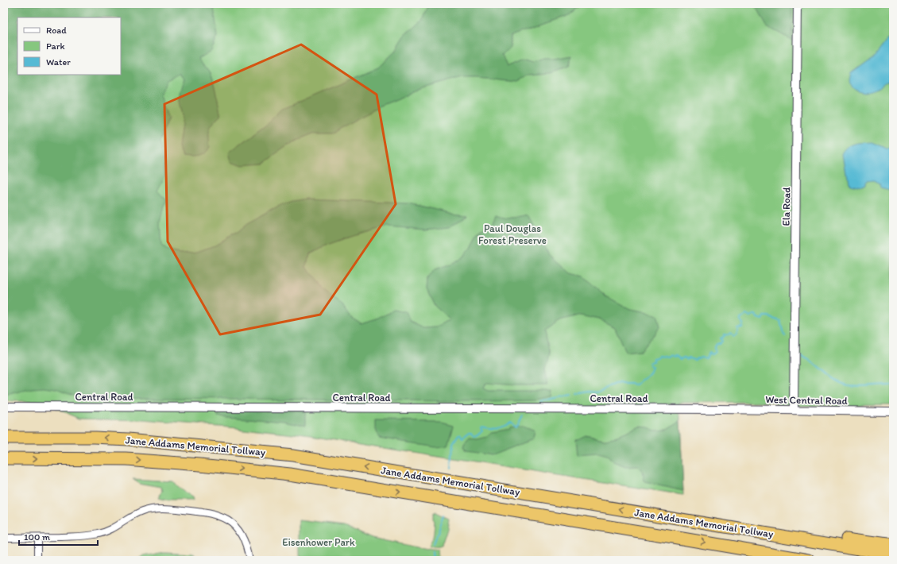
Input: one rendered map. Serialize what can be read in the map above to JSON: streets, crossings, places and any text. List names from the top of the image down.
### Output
{
  "streets": {
    "highway": ["Jane Addams Memorial Tollway"],
    "street": ["Ela Road", "Central Road", "West Central Road"]
  },
  "crossings": [
    ["Ela Road", "West Central Road"],
    ["Central Road", "West Central Road"]
  ],
  "parks": ["Paul Douglas Forest Preserve", "Eisenhower Park"],
  "legend": ["Road", "Park", "Water"],
  "scale_bar": "100 m"
}
